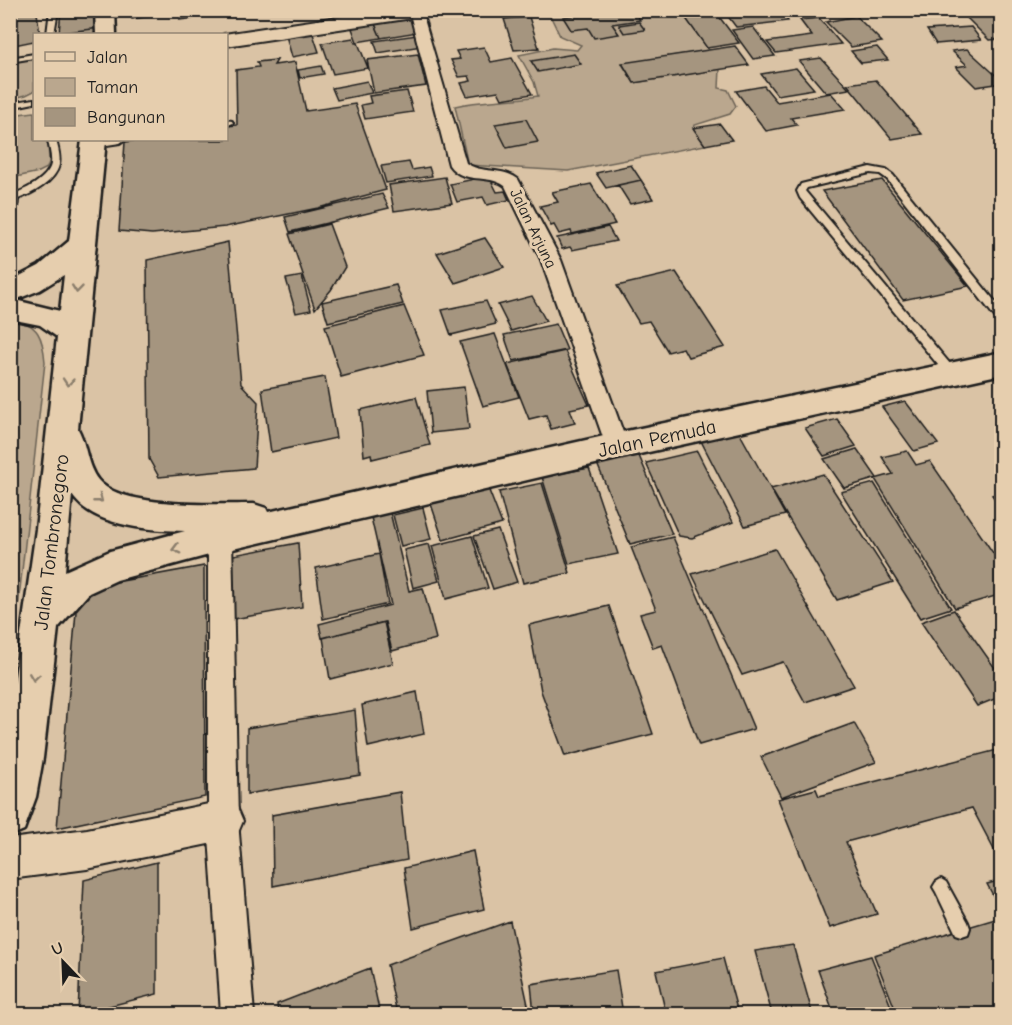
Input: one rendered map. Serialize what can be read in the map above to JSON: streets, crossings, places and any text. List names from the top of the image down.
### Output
{
  "streets": {
    "main road": ["Jalan Pemuda", "Jalan Tombronegoro"],
    "street": ["Jalan Arjuna"]
  },
  "crossings": [
    ["Jalan Arjuna", "Jalan Pemuda"]
  ],
  "one_way": ["Jalan Tombronegoro"],
  "legend": ["Jalan", "Taman", "Bangunan"],
  "north": "top left"
}
